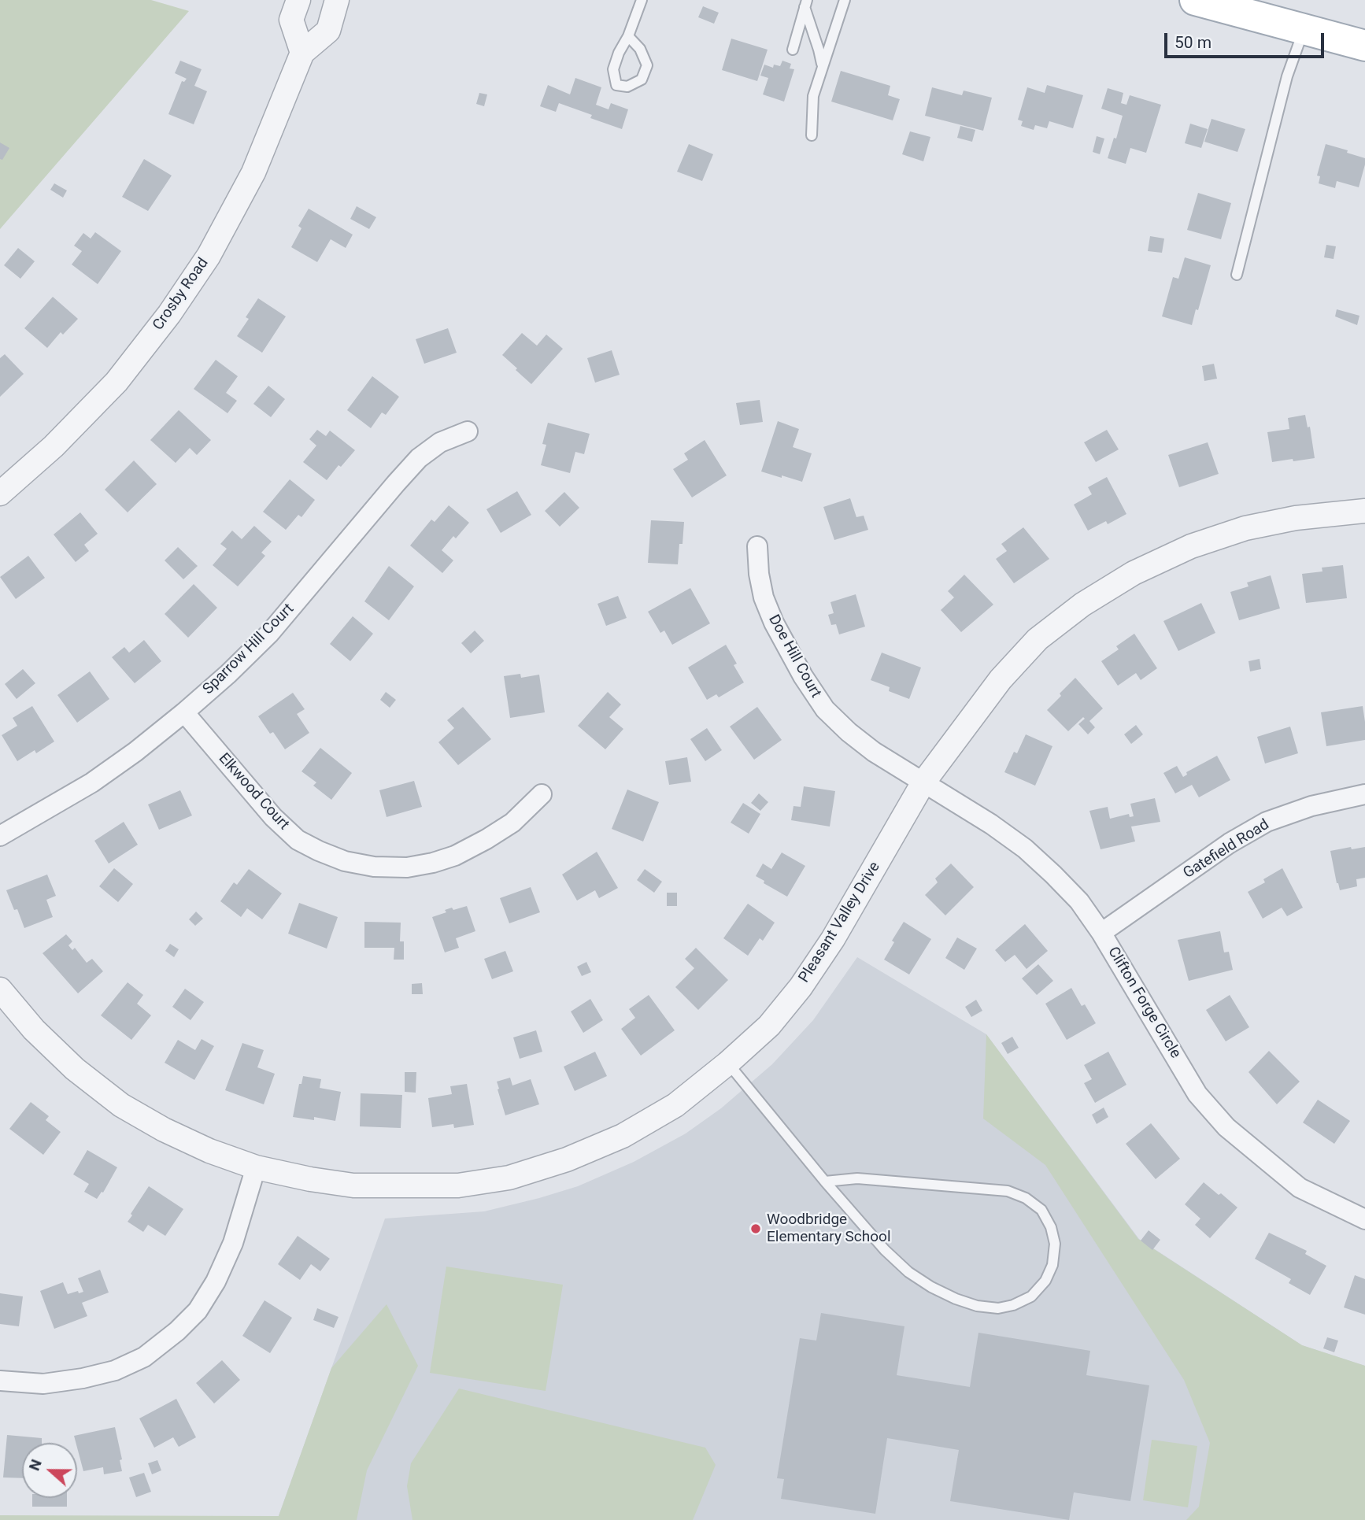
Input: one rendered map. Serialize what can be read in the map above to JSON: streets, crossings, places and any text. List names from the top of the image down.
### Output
{
  "streets": {
    "street": [
      "Crosby Road",
      "Sparrow Hill Court",
      "Doe Hill Court",
      "Elkwood Court",
      "Gatefield Road",
      "Pleasant Valley Drive",
      "Clifton Forge Circle"
    ]
  },
  "crossings": [
    ["Sparrow Hill Court", "Elkwood Court"],
    ["Doe Hill Court", "Pleasant Valley Drive"],
    ["Doe Hill Court", "Clifton Forge Circle"],
    ["Gatefield Road", "Clifton Forge Circle"],
    ["Pleasant Valley Drive", "Clifton Forge Circle"]
  ],
  "places": ["Woodbridge Elementary School"],
  "scale_bar": "50 m",
  "north": "left"
}
